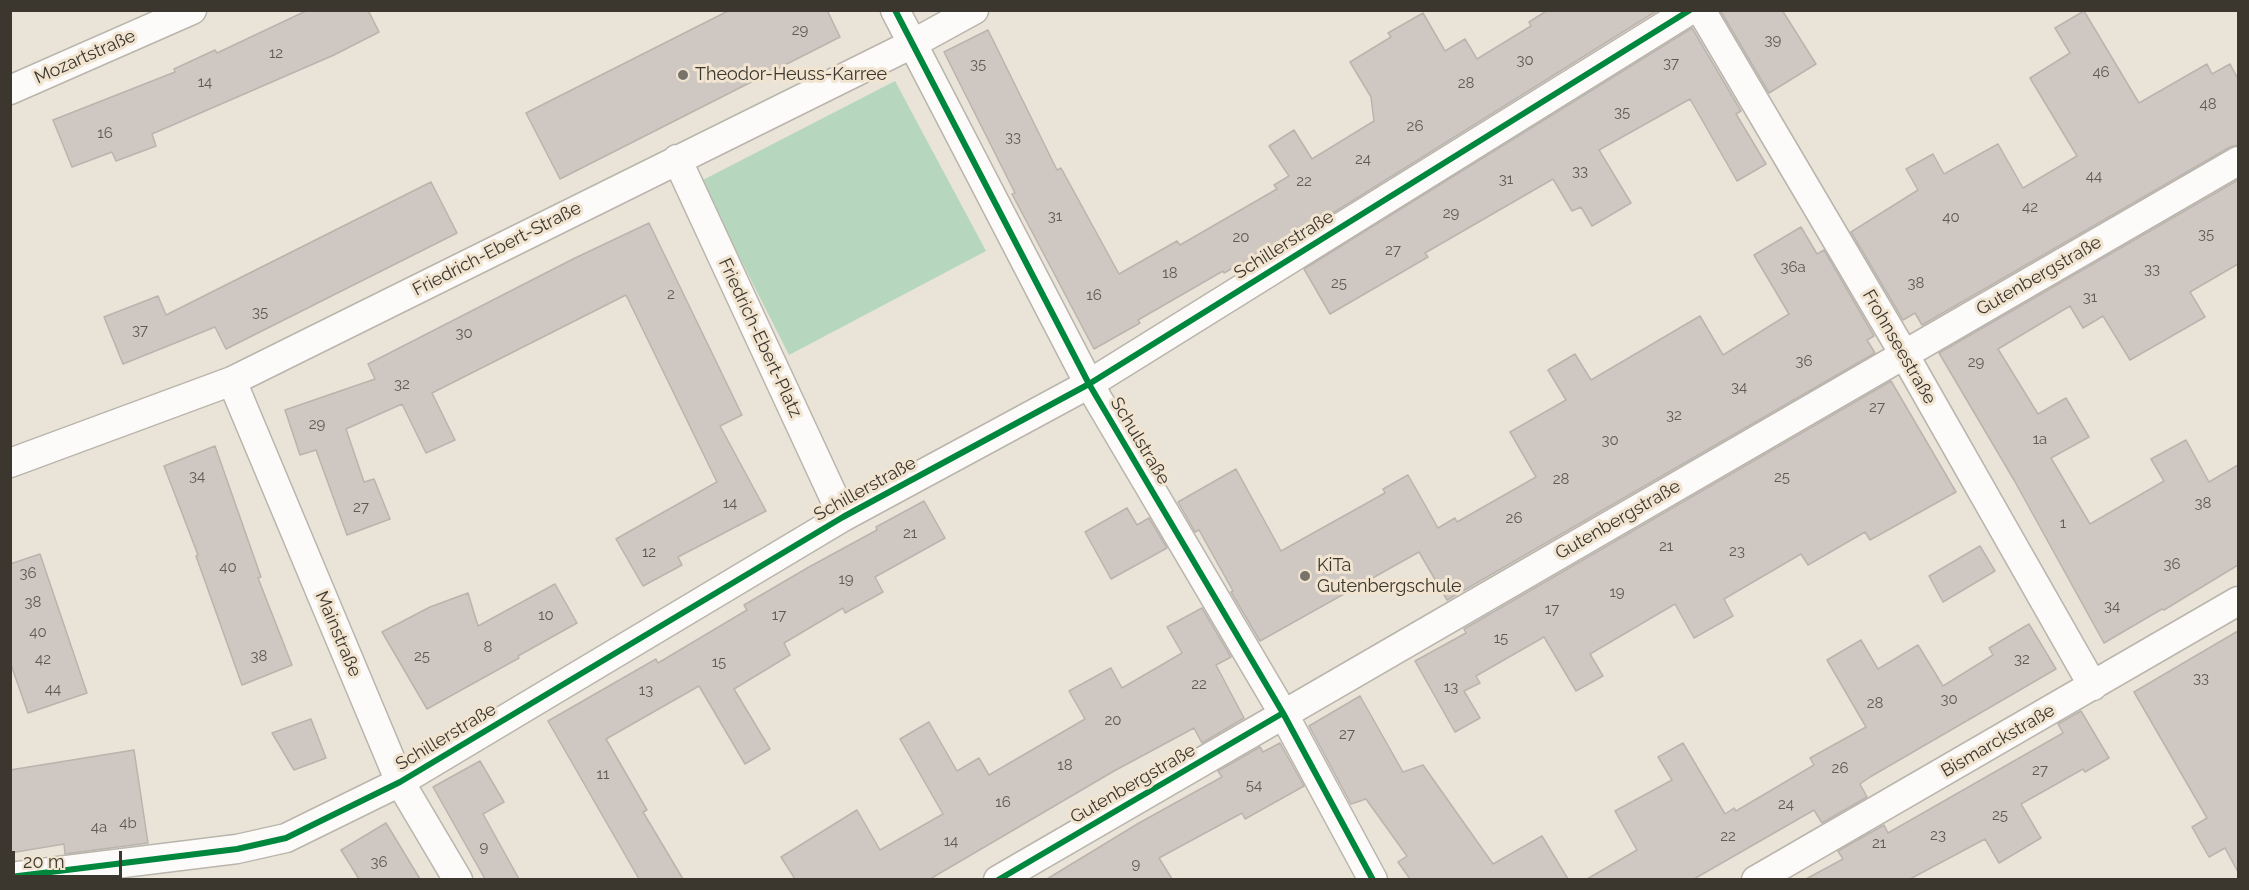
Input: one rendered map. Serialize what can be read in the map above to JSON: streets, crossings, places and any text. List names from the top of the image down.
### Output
{
  "streets": {
    "street": [
      "Mozartstraße",
      "Schillerstraße",
      "Friedrich-Ebert-Straße",
      "Gutenbergstraße",
      "Friedrich-Ebert-Platz",
      "Frohnseestraße",
      "Schulstraße",
      "Mainstraße",
      "Bismarckstraße"
    ]
  },
  "crossings": [
    ["Schillerstraße", "Friedrich-Ebert-Platz"],
    ["Schillerstraße", "Schulstraße"],
    ["Schillerstraße", "Mainstraße"],
    ["Friedrich-Ebert-Straße", "Friedrich-Ebert-Platz"],
    ["Friedrich-Ebert-Straße", "Schulstraße"],
    ["Friedrich-Ebert-Straße", "Mainstraße"],
    ["Gutenbergstraße", "Frohnseestraße"],
    ["Gutenbergstraße", "Schulstraße"],
    ["Frohnseestraße", "Bismarckstraße"]
  ],
  "places": ["Theodor-Heuss-Karree", "KiTa Gutenbergschule"],
  "house_numbers": [
    "29",
    "39",
    "12",
    "30",
    "37",
    "35",
    "46",
    "14",
    "28",
    "48",
    "35",
    "26",
    "16",
    "33",
    "24",
    "33",
    "44",
    "31",
    "22",
    "42",
    "29",
    "31",
    "40",
    "35",
    "20",
    "27",
    "36a",
    "33",
    "18",
    "25",
    "38",
    "2",
    "16",
    "31",
    "35",
    "37",
    "30",
    "36",
    "29",
    "32",
    "34",
    "27",
    "32",
    "29",
    "1a",
    "30",
    "34",
    "25",
    "28",
    "14",
    "38",
    "27",
    "26",
    "1",
    "21",
    "21",
    "23",
    "12",
    "36",
    "40",
    "36",
    "19",
    "19",
    "38",
    "34",
    "17",
    "10",
    "17",
    "40",
    "15",
    "8",
    "38",
    "25",
    "42",
    "32",
    "15",
    "33",
    "22",
    "13",
    "44",
    "13",
    "30",
    "28",
    "20",
    "27",
    "18",
    "26",
    "27",
    "11",
    "54",
    "16",
    "24",
    "25",
    "4b",
    "4a",
    "23",
    "22",
    "14",
    "21",
    "9",
    "36",
    "9"
  ],
  "scale_bar": "20 m"
}
